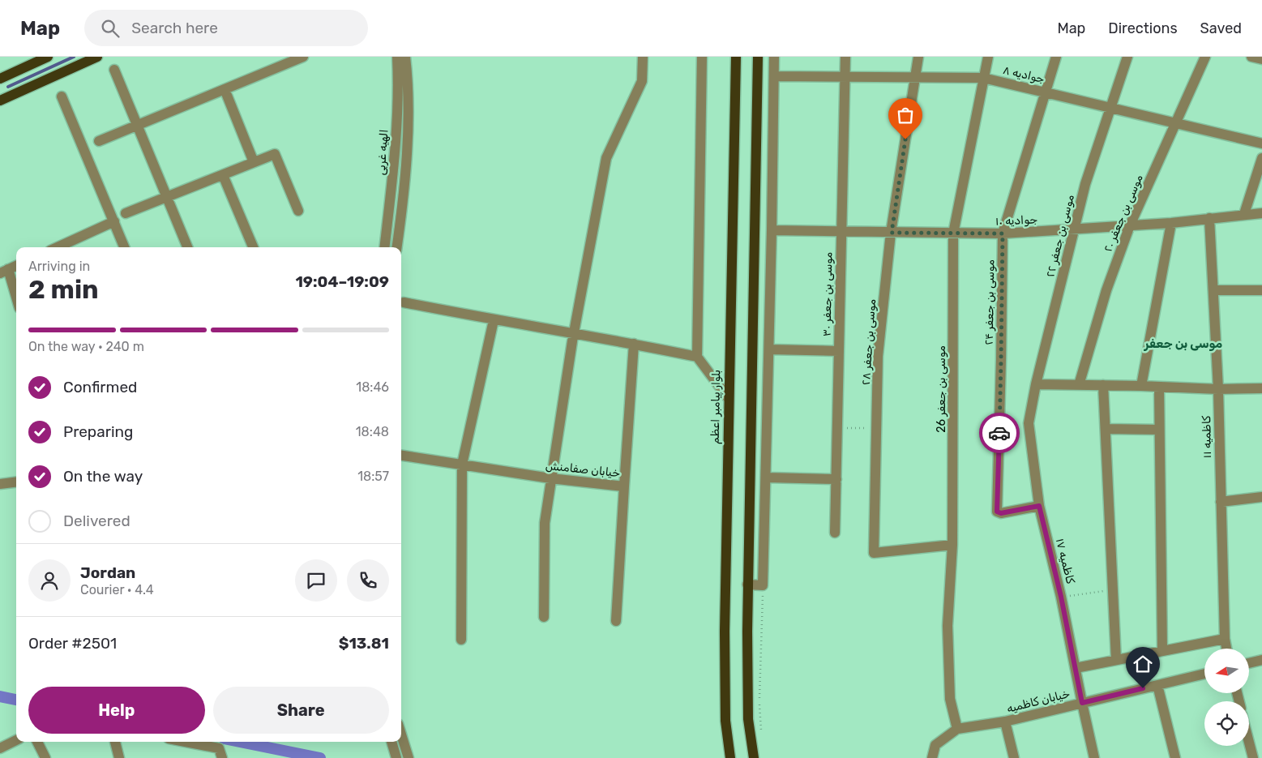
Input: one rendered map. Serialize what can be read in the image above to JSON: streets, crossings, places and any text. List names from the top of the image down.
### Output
{
  "streets": {
    "main road": ["بلوار پیامبر اعظم"],
    "street": [
      "جوادیه ۸",
      "الهیه غربی",
      "موسی بن جعفر ۲۰",
      "جوادیه ۱۰",
      "موسی بن جعفر ۲۲",
      "موسی بن جعفر ۳۰",
      "موسی بن جعفر ۲۴",
      "موسی بن جعفر ۲۸",
      "موسی بن جعفر 26",
      "کاظمیه ۱۱",
      "خیابان صفامنش",
      "کاظمیه ۱۷",
      "خیابان کاظمیه"
    ]
  },
  "crossings": [
    ["جوادیه ۸", "موسی بن جعفر ۲۰"],
    ["جوادیه ۸", "موسی بن جعفر ۲۲"],
    ["جوادیه ۸", "موسی بن جعفر ۳۰"],
    ["جوادیه ۸", "موسی بن جعفر ۲۴"],
    ["جوادیه ۸", "موسی بن جعفر ۲۸"],
    ["جوادیه ۸", "موسی بن جعفر 26"],
    ["موسی بن جعفر ۲۰", "جوادیه ۱۰"],
    ["جوادیه ۱۰", "موسی بن جعفر ۲۲"],
    ["جوادیه ۱۰", "موسی بن جعفر ۳۰"],
    ["جوادیه ۱۰", "موسی بن جعفر ۲۴"],
    ["جوادیه ۱۰", "موسی بن جعفر ۲۸"],
    ["جوادیه ۱۰", "موسی بن جعفر 26"],
    ["جوادیه ۱۰", "کاظمیه ۱۱"],
    ["موسی بن جعفر ۲۲", "کاظمیه ۱۷"],
    ["موسی بن جعفر ۲۴", "کاظمیه ۱۷"],
    ["موسی بن جعفر ۲۸", "موسی بن جعفر 26"],
    ["موسی بن جعفر 26", "خیابان کاظمیه"],
    ["کاظمیه ۱۷", "خیابان کاظمیه"]
  ],
  "districts": ["موسی بن جعفر"],
  "north": "left",
  "page": {
    "header": "Map",
    "search": "Search here",
    "nav": ["Map", "Directions", "Saved"],
    "heading": ["2 min", "Arriving in", "19:04–19:09"],
    "panel": [
      "Jordan",
      "Courier · 4.4",
      "Order #2501",
      "$13.81"
    ],
    "bar": "On the way · 240 m",
    "list": [
      ["Confirmed", "18:46"],
      ["Preparing", "18:48"],
      ["On the way", "18:57"],
      "Delivered"
    ],
    "buttons": ["Help", "Share"]
  }
}
